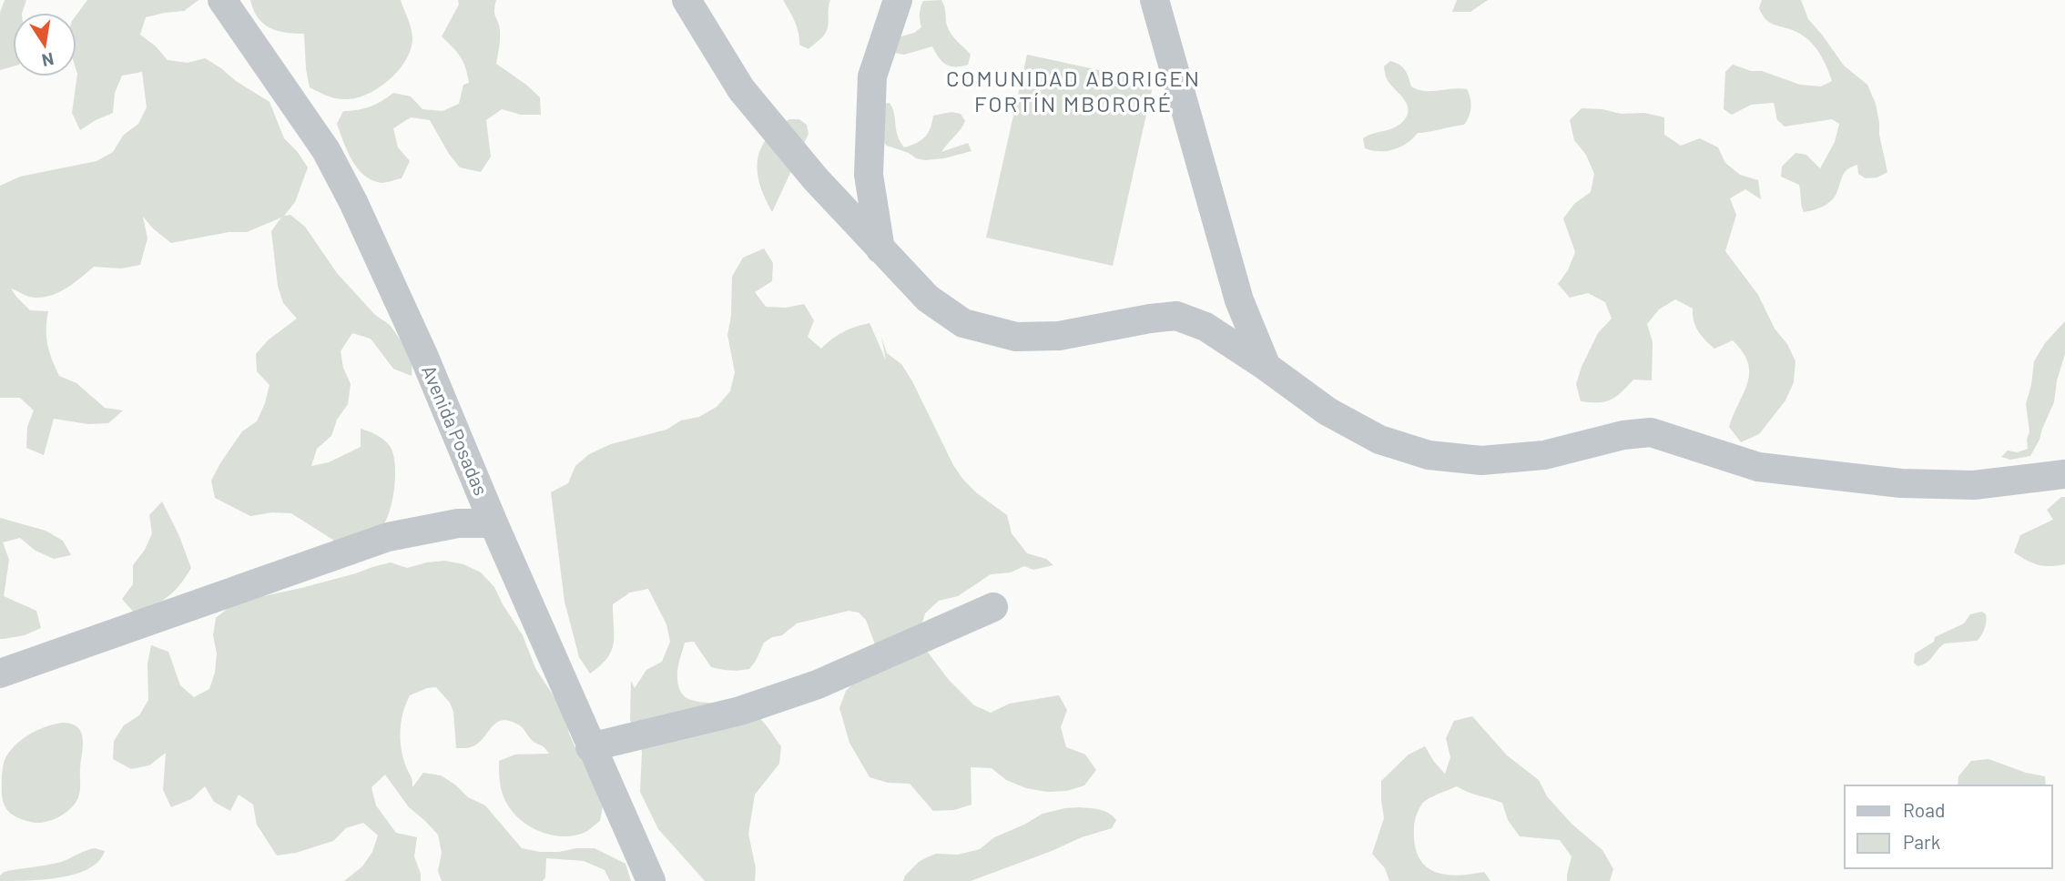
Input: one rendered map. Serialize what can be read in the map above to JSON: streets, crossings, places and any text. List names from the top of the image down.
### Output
{
  "streets": {
    "street": ["Avenida Posadas"]
  },
  "districts": ["COMUNIDAD ABORIGEN FORTÍN MBORORÉ"],
  "legend": ["Road", "Park"],
  "north": "bottom"
}
